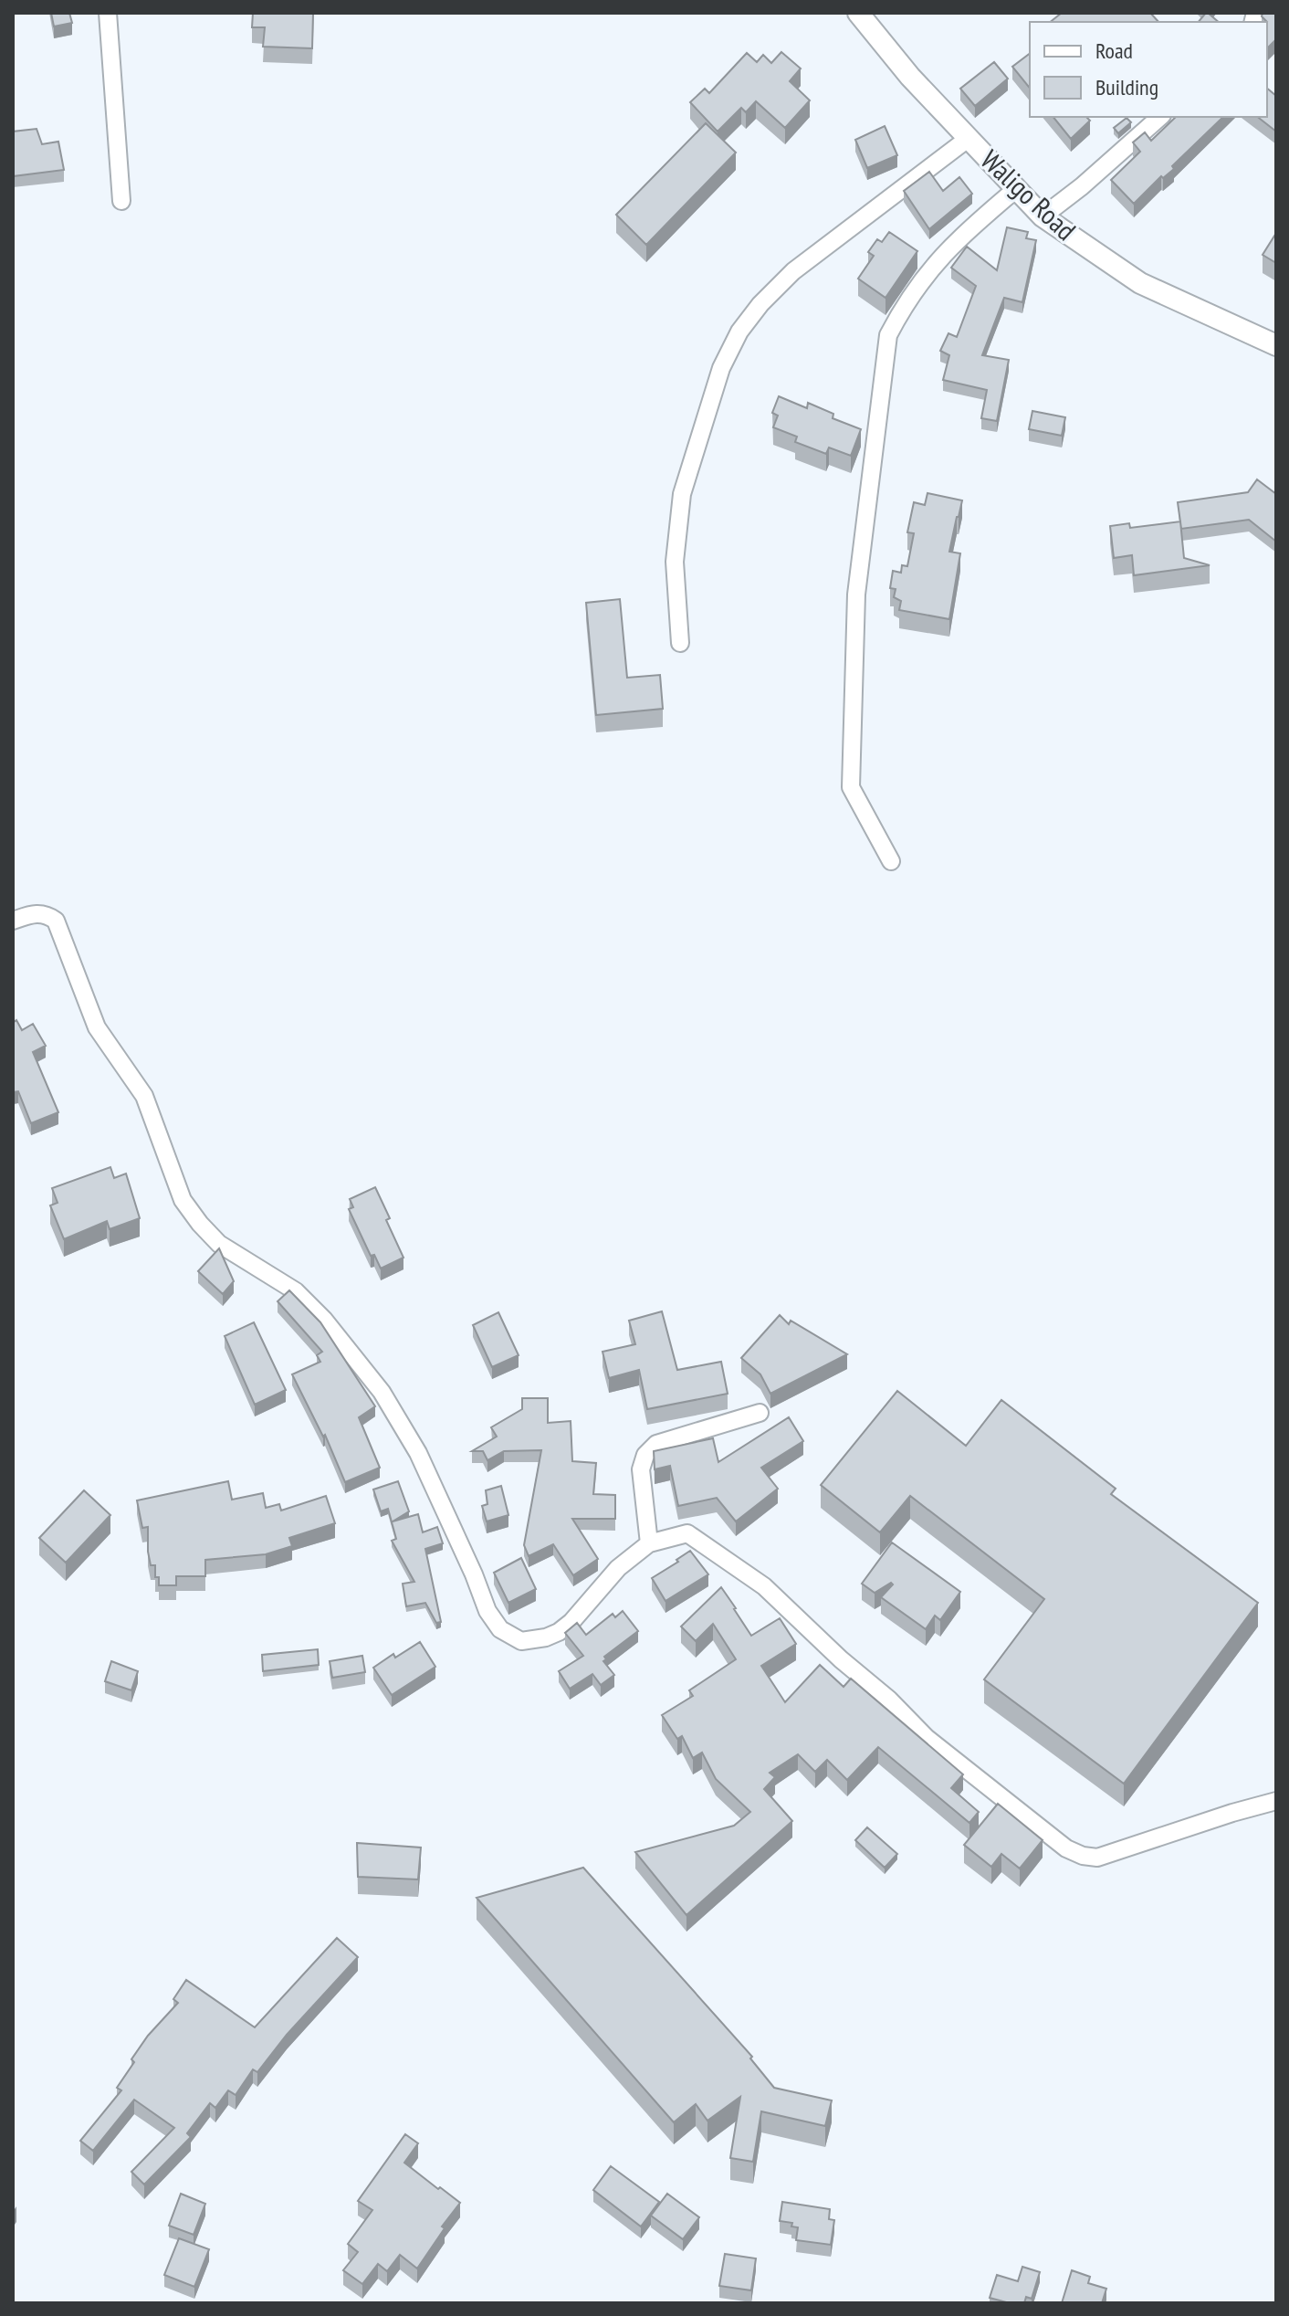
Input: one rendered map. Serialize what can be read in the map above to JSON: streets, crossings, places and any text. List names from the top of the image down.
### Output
{
  "streets": {
    "street": ["Waligo Road"]
  },
  "legend": ["Road", "Building"]
}
